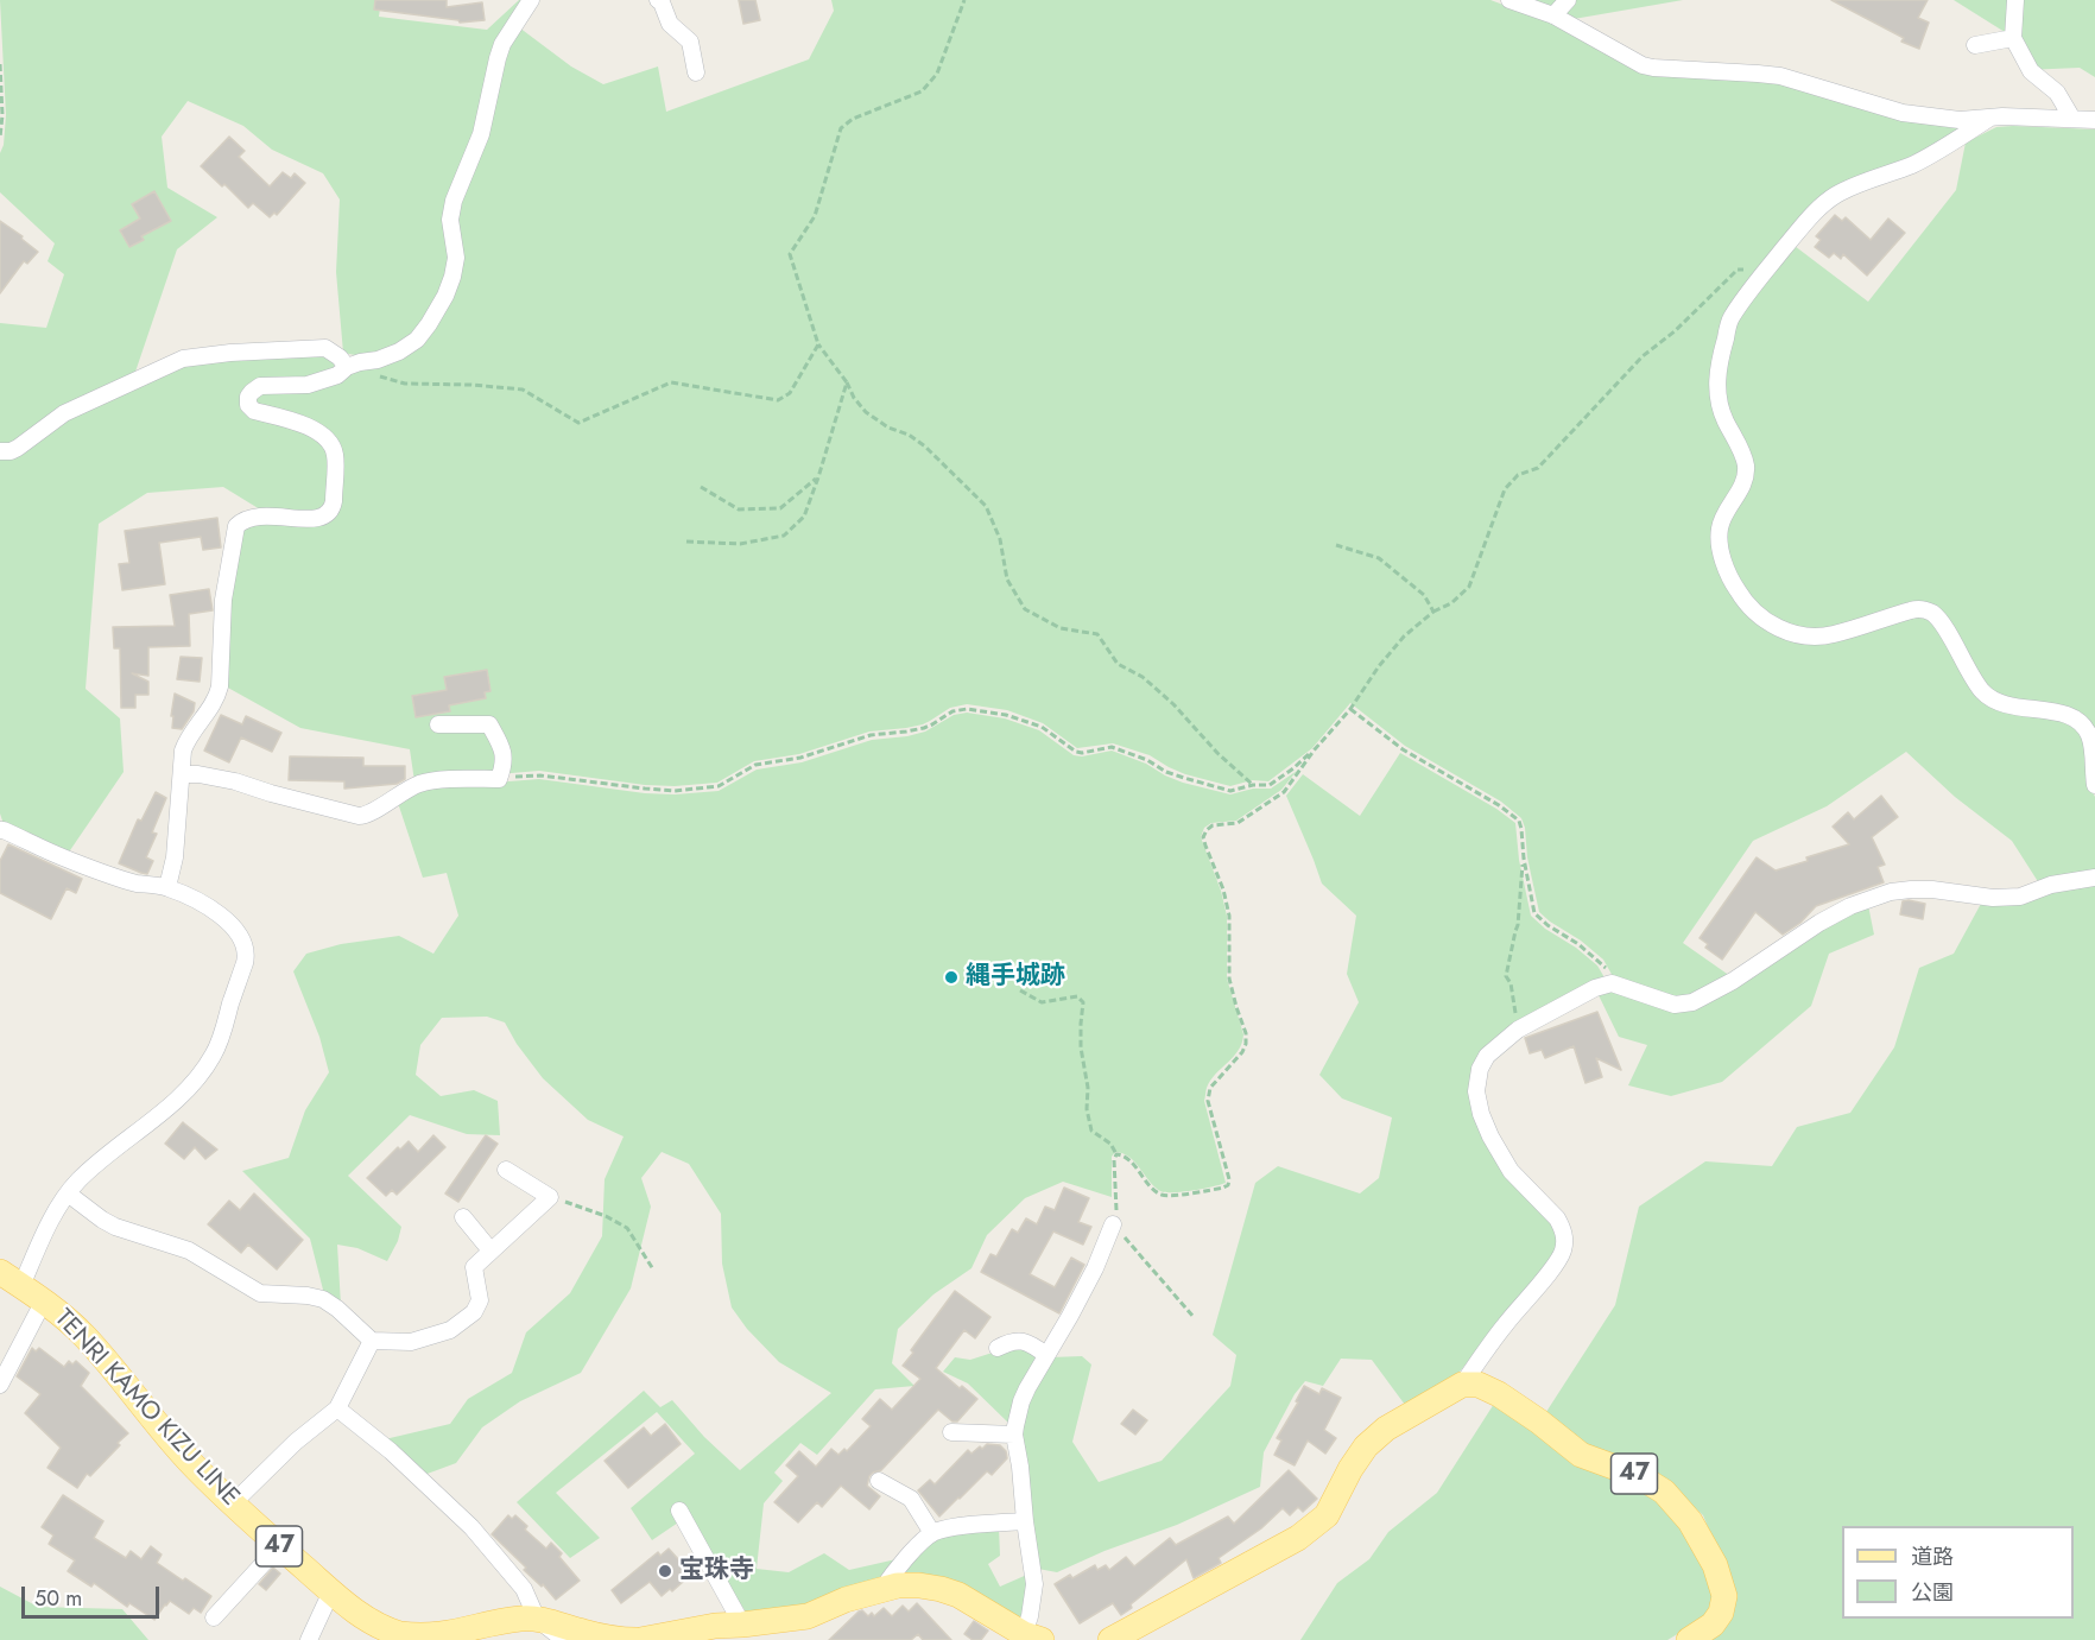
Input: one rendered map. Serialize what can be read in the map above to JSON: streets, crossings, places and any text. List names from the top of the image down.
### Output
{
  "streets": {
    "main road": ["TENRI KAMO KIZU LINE", "47"]
  },
  "places": ["縄手城跡", "宝珠寺"],
  "legend": ["道路", "公園"],
  "scale_bar": "50 m"
}
